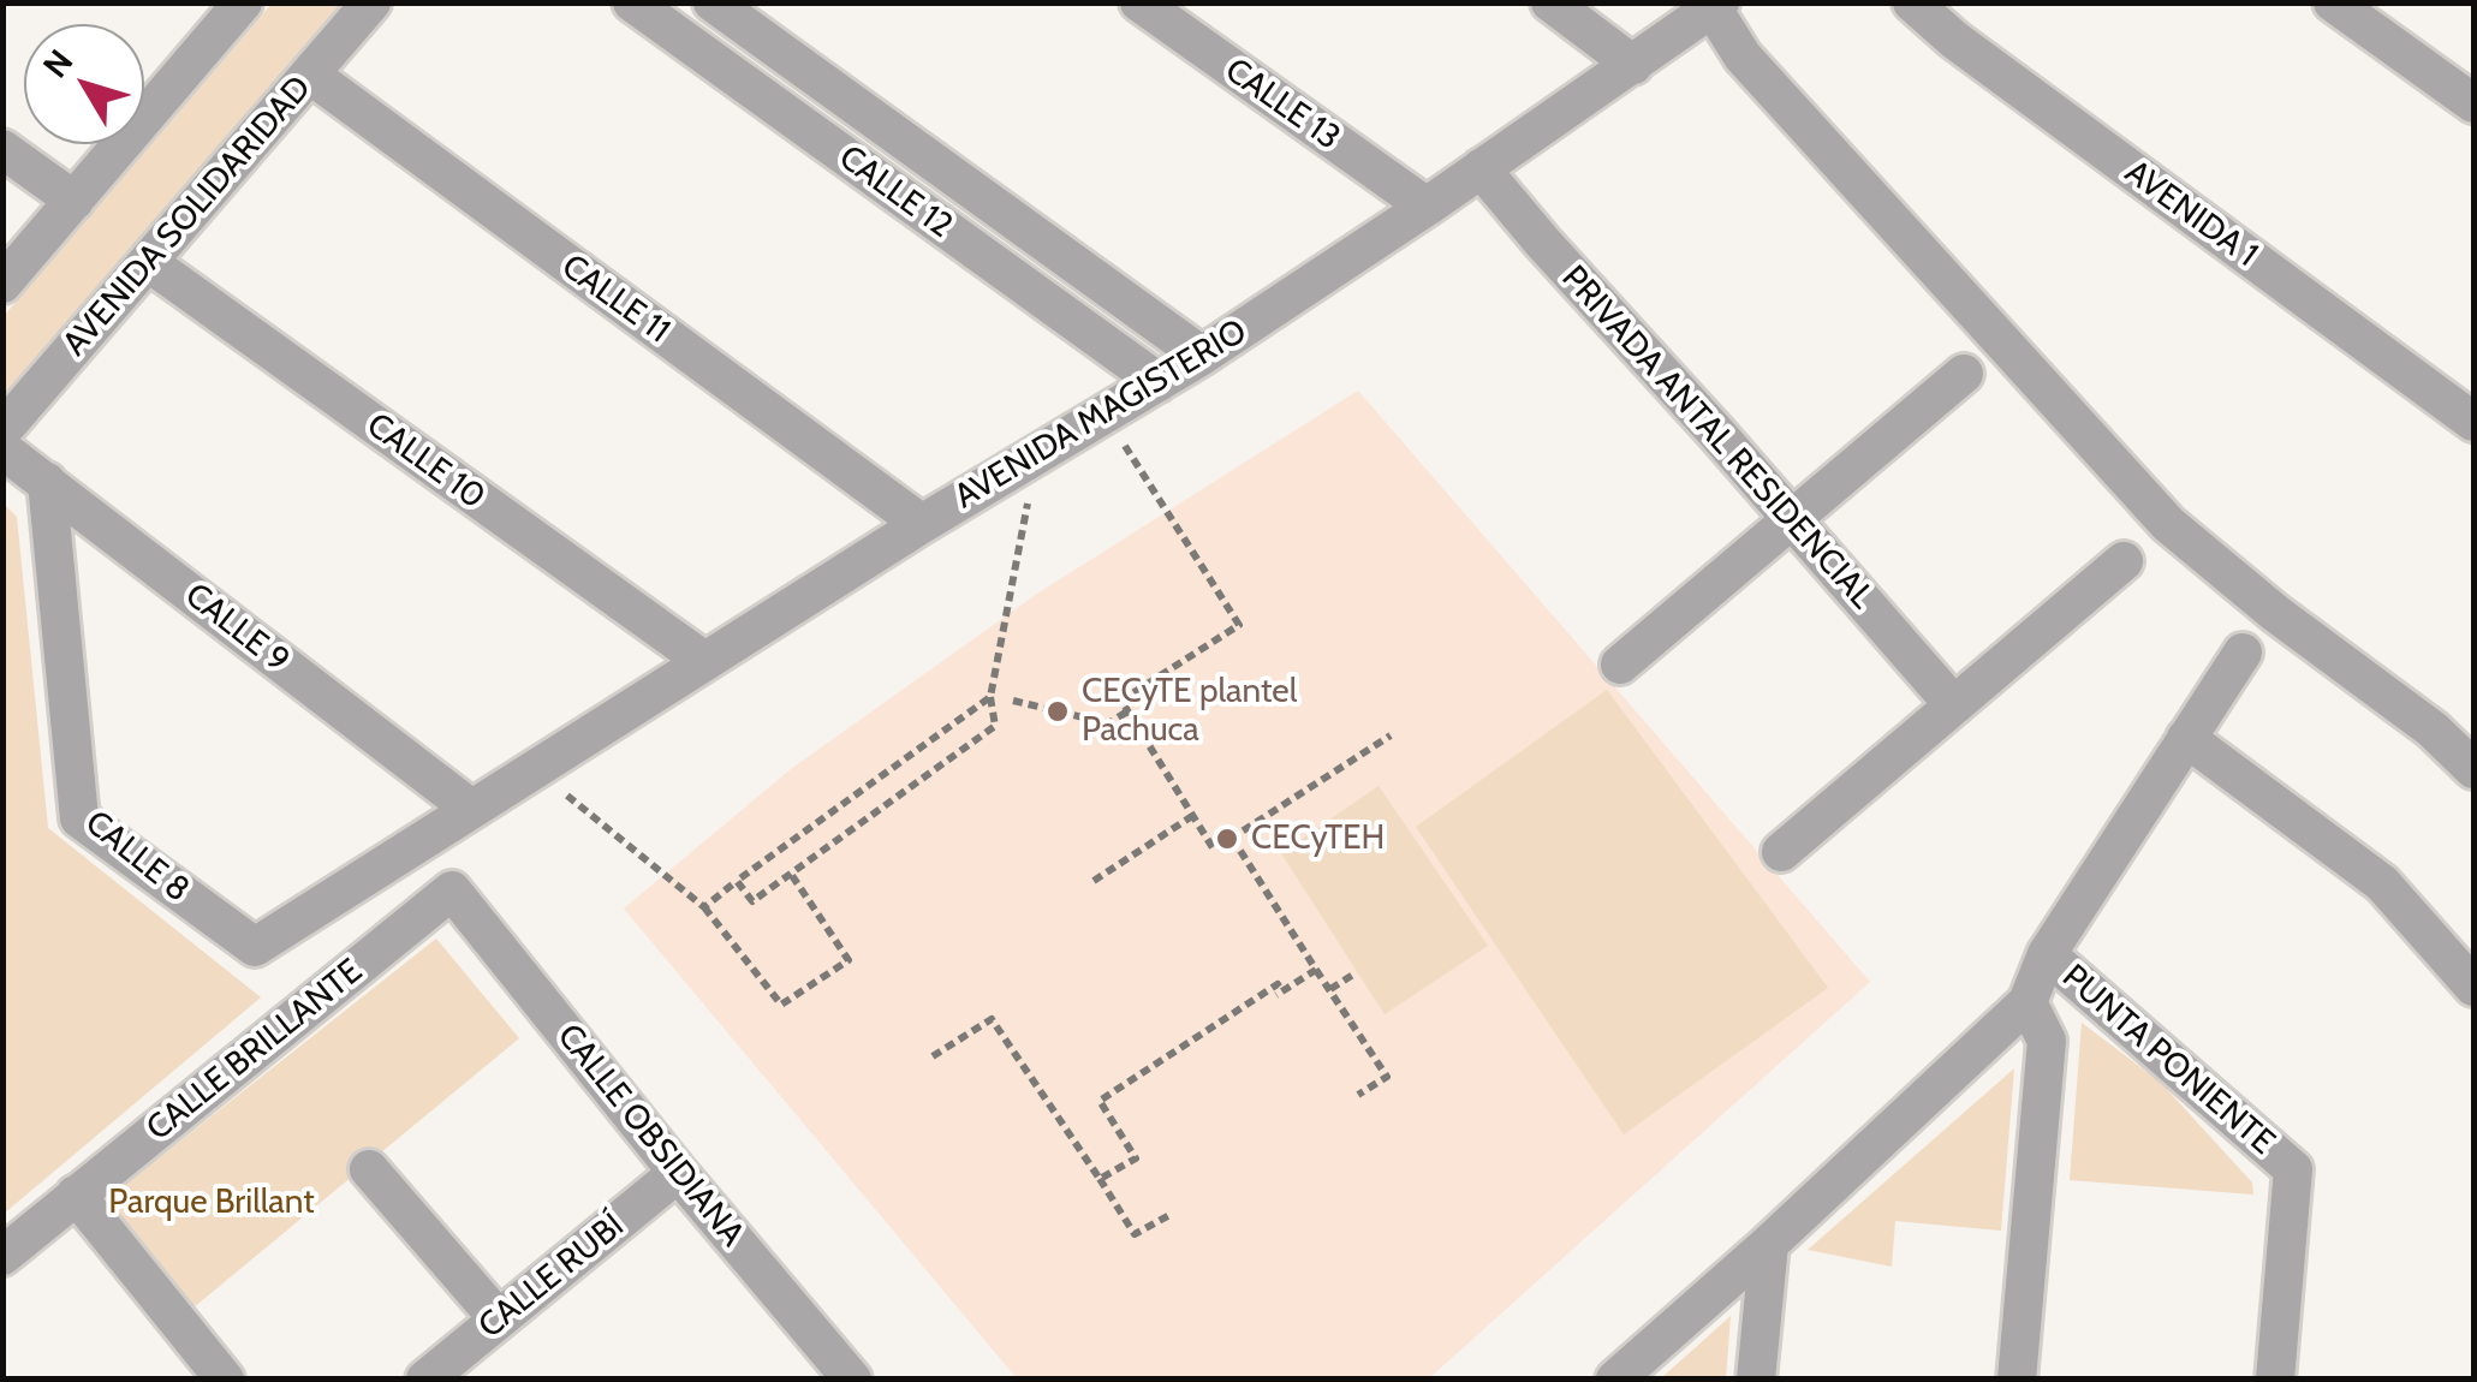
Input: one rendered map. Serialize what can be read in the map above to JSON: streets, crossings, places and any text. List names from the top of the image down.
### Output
{
  "streets": {
    "street": [
      "CALLE 13",
      "CALLE 12",
      "AVENIDA 1",
      "AVENIDA SOLIDARIDAD",
      "CALLE 11",
      "AVENIDA MAGISTERIO",
      "PRIVADA ANTAL RESIDENCIAL",
      "CALLE 10",
      "CALLE 9",
      "CALLE 8",
      "CALLE BRILLANTE",
      "PUNTA PONIENTE",
      "CALLE OBSIDIANA",
      "CALLE RUBÍ"
    ]
  },
  "crossings": [
    ["CALLE 13", "AVENIDA MAGISTERIO"],
    ["CALLE 12", "AVENIDA MAGISTERIO"],
    ["AVENIDA SOLIDARIDAD", "CALLE 11"],
    ["AVENIDA SOLIDARIDAD", "CALLE 10"],
    ["CALLE 11", "AVENIDA MAGISTERIO"],
    ["AVENIDA MAGISTERIO", "PRIVADA ANTAL RESIDENCIAL"],
    ["AVENIDA MAGISTERIO", "CALLE 10"],
    ["AVENIDA MAGISTERIO", "CALLE 9"],
    ["AVENIDA MAGISTERIO", "CALLE 8"],
    ["CALLE 9", "CALLE 8"],
    ["CALLE BRILLANTE", "CALLE OBSIDIANA"],
    ["CALLE OBSIDIANA", "CALLE RUBÍ"]
  ],
  "parks": ["Parque Brillant"],
  "places": ["CECyTE plantel Pachuca", "CECyTEH"],
  "north": "top left"
}
